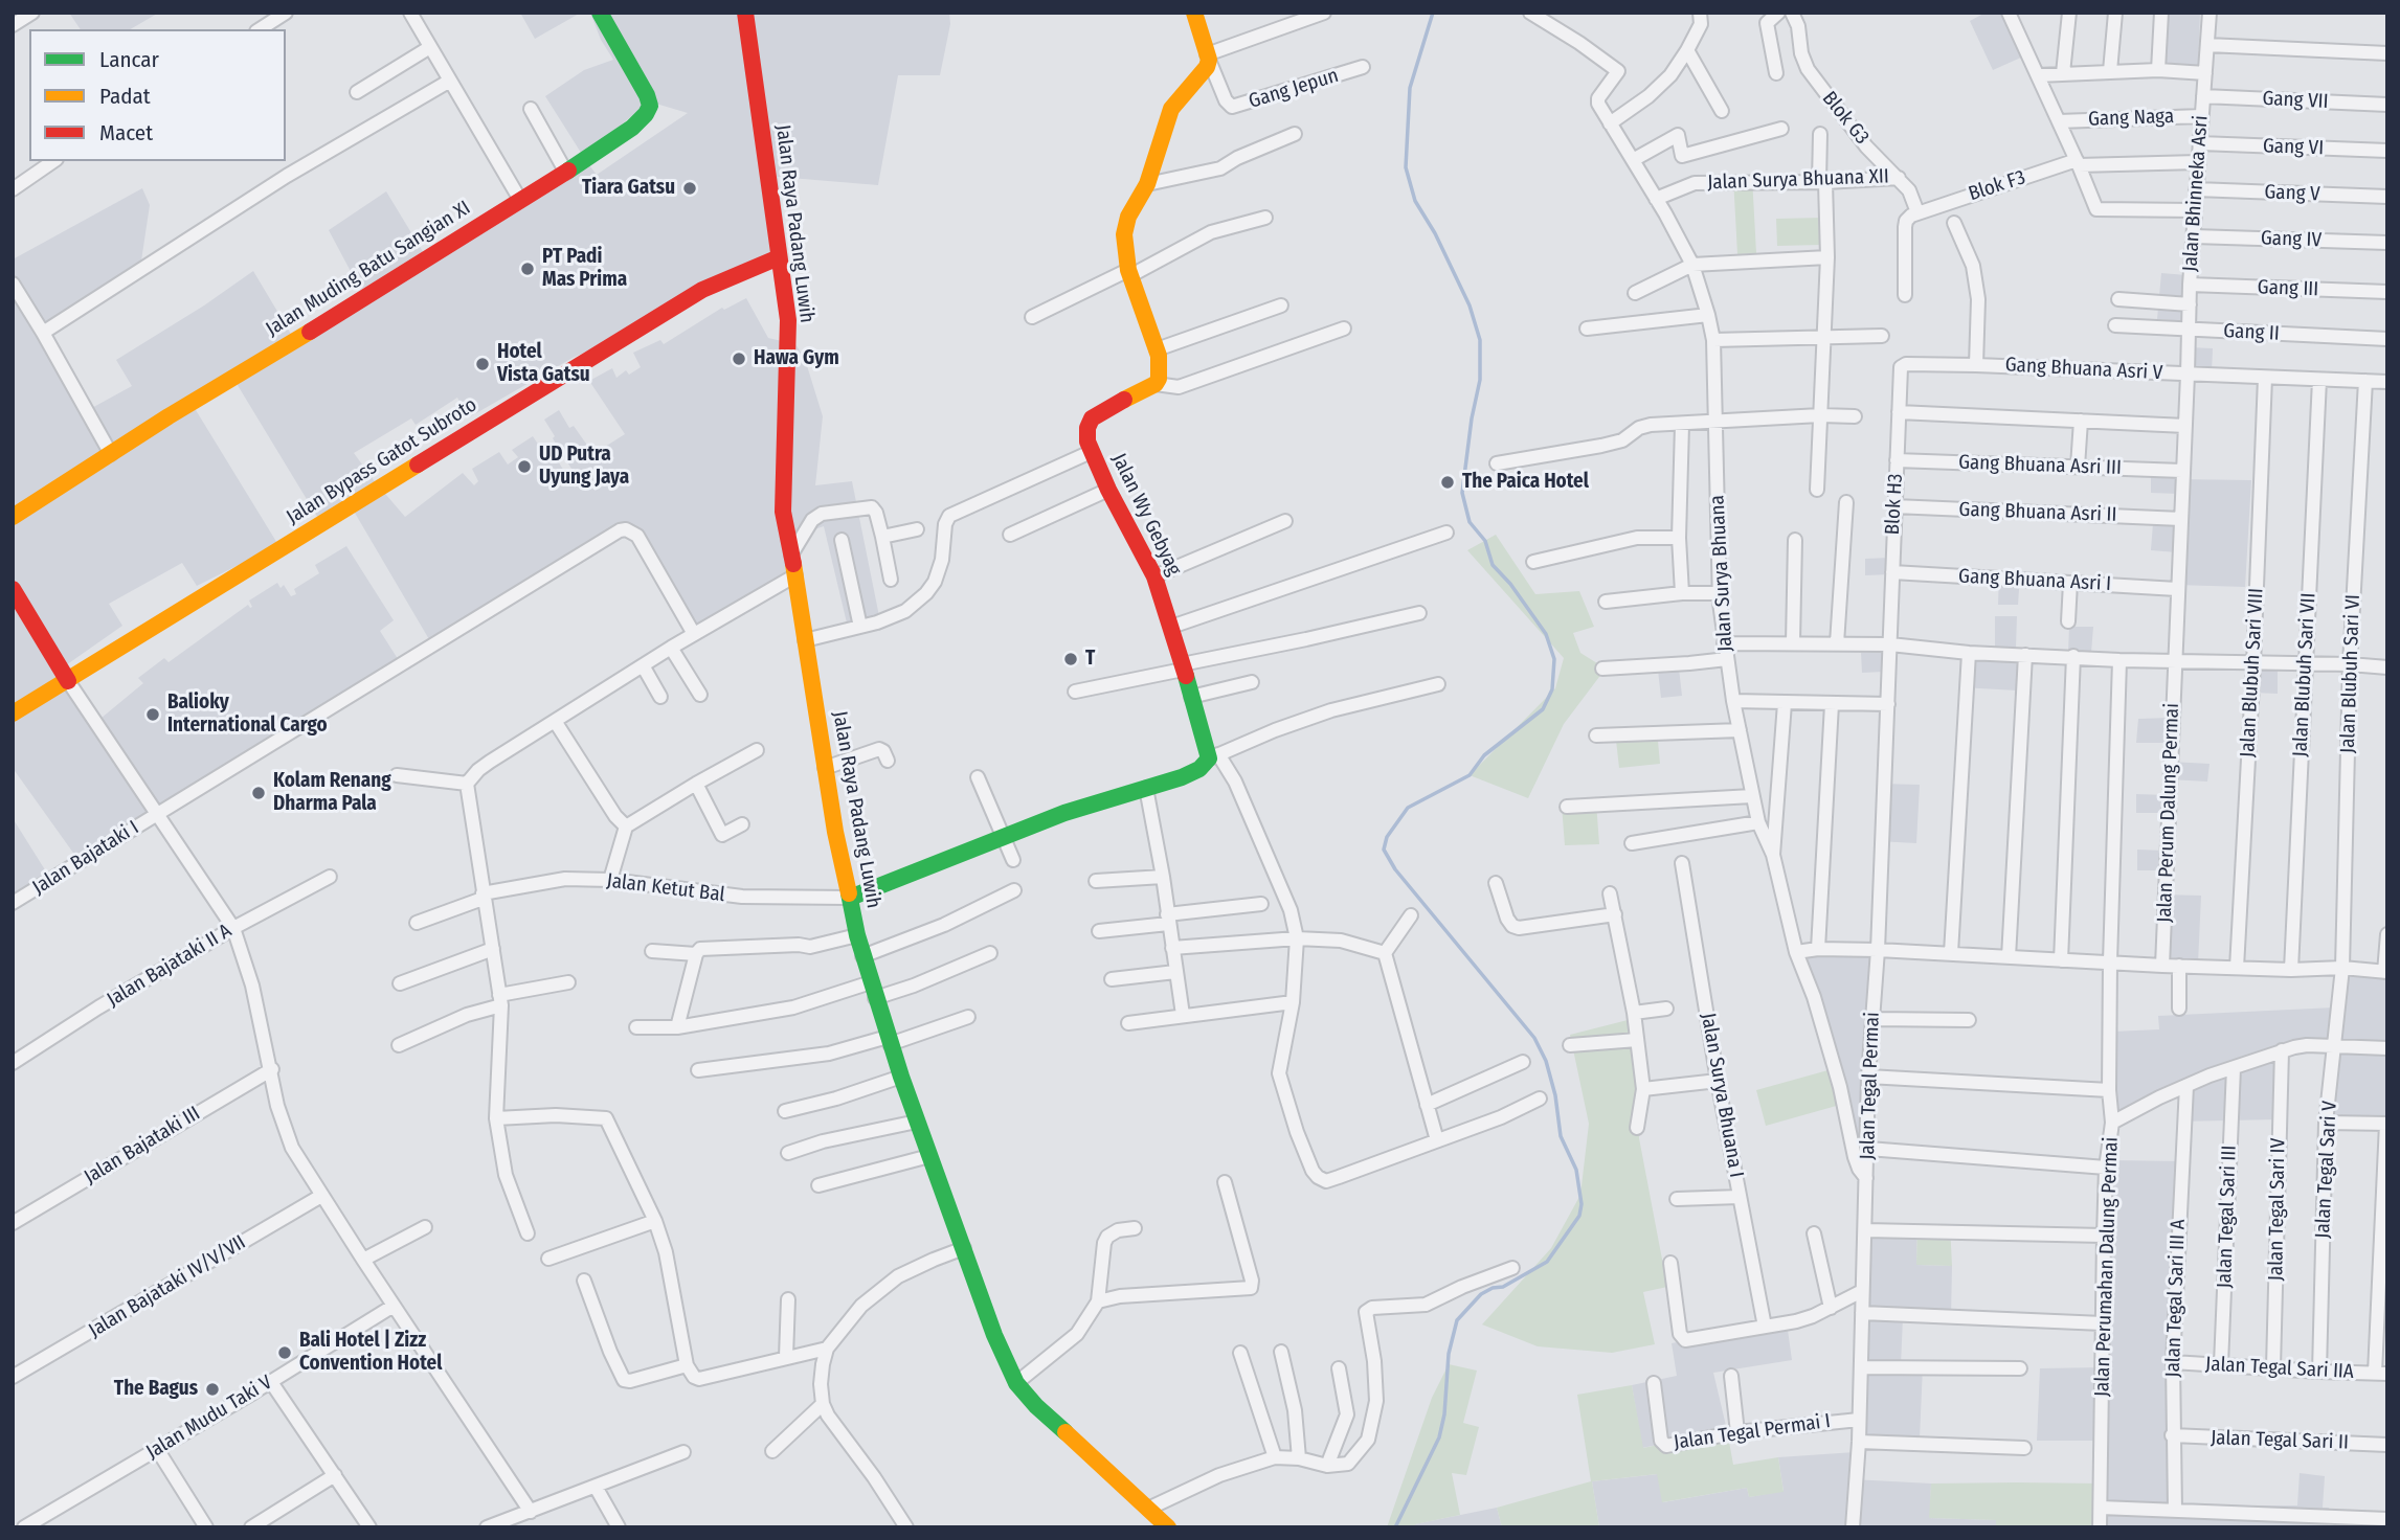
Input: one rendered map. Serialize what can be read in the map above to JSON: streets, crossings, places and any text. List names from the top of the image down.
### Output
{
  "streets": {
    "main road": [
      "Jalan Raya Padang Luwih",
      "Jalan Muding Batu Sangian XI",
      "Jalan Bypass Gatot Subroto",
      "Jalan Wy Gebyag"
    ],
    "street": [
      "Gang Jepun",
      "Gang VII",
      "Blok G3",
      "Gang Naga",
      "Gang VI",
      "Jalan Surya Bhuana XII",
      "Blok F3",
      "Jalan Bhinneka Asri",
      "Gang V",
      "Gang IV",
      "Gang III",
      "Gang II",
      "Gang Bhuana Asri V",
      "Gang Bhuana Asri III",
      "Blok H3",
      "Gang Bhuana Asri II",
      "Jalan Surya Bhuana",
      "Gang Bhuana Asri I",
      "Jalan Blubuh Sari VIII",
      "Jalan Blubuh Sari VI",
      "Jalan Blubuh Sari VII",
      "Jalan Perum Dalung Permai",
      "Jalan Bajataki I",
      "Jalan Ketut Bal",
      "Jalan Bajataki II A",
      "Jalan Tegal Permai",
      "Jalan Surya Bhuana I",
      "Jalan Bajataki III",
      "Jalan Tegal Sari V",
      "Jalan Tegal Sari IV",
      "Jalan Tegal Sari III",
      "Jalan Perumahan Dalung Permai",
      "Jalan Bajataki IV/V/VII",
      "Jalan Tegal Sari III A",
      "Jalan Tegal Sari IIA",
      "Jalan Mudu Taki V",
      "Jalan Tegal Permai I",
      "Jalan Tegal Sari II"
    ]
  },
  "crossings": [
    ["Gang VII", "Jalan Bhinneka Asri"],
    ["Blok G3", "Jalan Surya Bhuana XII"],
    ["Blok G3", "Blok F3"],
    ["Gang Naga", "Jalan Bhinneka Asri"],
    ["Gang VI", "Jalan Bhinneka Asri"],
    ["Jalan Surya Bhuana XII", "Jalan Surya Bhuana"],
    ["Blok F3", "Jalan Bhinneka Asri"],
    ["Jalan Bhinneka Asri", "Gang V"],
    ["Jalan Bhinneka Asri", "Gang IV"],
    ["Jalan Bhinneka Asri", "Gang III"],
    ["Jalan Bhinneka Asri", "Gang II"],
    ["Jalan Bhinneka Asri", "Gang Bhuana Asri V"],
    ["Jalan Bhinneka Asri", "Jalan Perum Dalung Permai"],
    ["Jalan Raya Padang Luwih", "Jalan Bypass Gatot Subroto"],
    ["Jalan Raya Padang Luwih", "Jalan Ketut Bal"],
    ["Gang Bhuana Asri V", "Blok H3"],
    ["Gang Bhuana Asri V", "Jalan Blubuh Sari VIII"],
    ["Gang Bhuana Asri V", "Jalan Blubuh Sari VI"],
    ["Gang Bhuana Asri V", "Jalan Blubuh Sari VII"],
    ["Gang Bhuana Asri V", "Jalan Perum Dalung Permai"],
    ["Gang Bhuana Asri III", "Blok H3"],
    ["Gang Bhuana Asri III", "Jalan Perum Dalung Permai"],
    ["Blok H3", "Gang Bhuana Asri II"],
    ["Blok H3", "Gang Bhuana Asri I"],
    ["Blok H3", "Jalan Tegal Permai"],
    ["Gang Bhuana Asri II", "Jalan Perum Dalung Permai"],
    ["Jalan Surya Bhuana", "Jalan Tegal Permai"],
    ["Gang Bhuana Asri I", "Jalan Perum Dalung Permai"],
    ["Jalan Blubuh Sari VI", "Jalan Tegal Sari V"],
    ["Jalan Tegal Permai", "Jalan Tegal Permai I"],
    ["Jalan Tegal Sari V", "Jalan Perumahan Dalung Permai"],
    ["Jalan Tegal Sari V", "Jalan Tegal Sari IIA"],
    ["Jalan Tegal Sari IV", "Jalan Perumahan Dalung Permai"],
    ["Jalan Tegal Sari IV", "Jalan Tegal Sari IIA"],
    ["Jalan Tegal Sari III", "Jalan Perumahan Dalung Permai"],
    ["Jalan Tegal Sari III", "Jalan Tegal Sari IIA"],
    ["Jalan Perumahan Dalung Permai", "Jalan Tegal Sari III A"],
    ["Jalan Tegal Sari III A", "Jalan Tegal Sari IIA"],
    ["Jalan Tegal Sari III A", "Jalan Tegal Sari II"]
  ],
  "places": [
    "Tiara Gatsu",
    "PT Padi Mas Prima",
    "Hawa Gym",
    "Hotel Vista Gatsu",
    "UD Putra Uyung Jaya",
    "The Paica Hotel",
    "T",
    "Balioky International Cargo",
    "Kolam Renang Dharma Pala",
    "Bali Hotel | Zizz Convention Hotel",
    "The Bagus"
  ],
  "legend": ["Lancar", "Padat", "Macet"]
}
